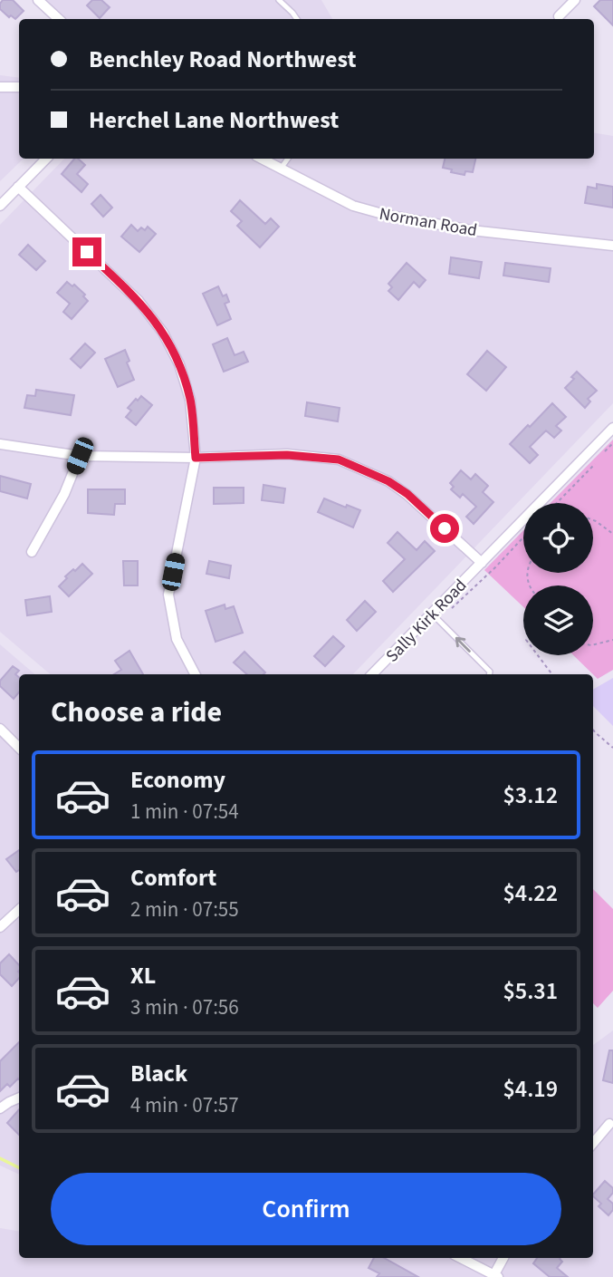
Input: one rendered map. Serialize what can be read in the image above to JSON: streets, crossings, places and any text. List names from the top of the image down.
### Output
{
  "streets": {
    "street": ["Norman Road", "Sally Kirk Road"]
  },
  "page": {
    "banner": ["Benchley Road Northwest", "Herchel Lane Northwest"],
    "heading": "Choose a ride",
    "list": [
      {
        "name": "Economy",
        "note": "1 min · 07:54",
        "value": "$3.12"
      },
      {
        "name": "Comfort",
        "note": "2 min · 07:55",
        "value": "$4.22"
      },
      {
        "name": "XL",
        "note": "3 min · 07:56",
        "value": "$5.31"
      },
      {
        "name": "Black",
        "note": "4 min · 07:57",
        "value": "$4.19"
      }
    ],
    "buttons": "Confirm"
  }
}
